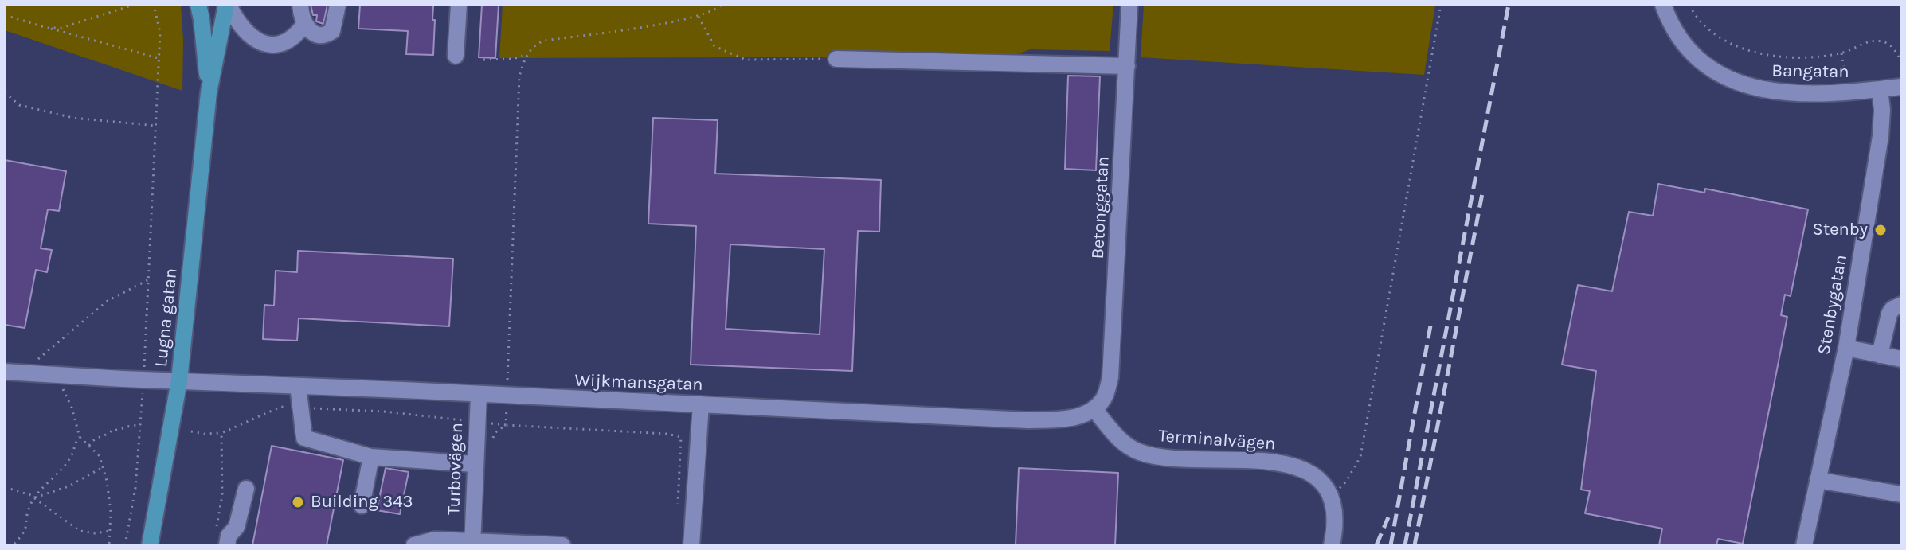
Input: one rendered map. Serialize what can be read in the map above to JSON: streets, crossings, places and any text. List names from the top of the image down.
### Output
{
  "streets": {
    "main road": ["Lugna gatan"],
    "street": [
      "Bangatan",
      "Betonggatan",
      "Stenbygatan",
      "Wijkmansgatan",
      "Terminalvägen",
      "Turbovägen"
    ]
  },
  "crossings": [
    ["Bangatan", "Stenbygatan"],
    ["Betonggatan", "Wijkmansgatan"],
    ["Betonggatan", "Terminalvägen"],
    ["Lugna gatan", "Wijkmansgatan"],
    ["Wijkmansgatan", "Terminalvägen"],
    ["Wijkmansgatan", "Turbovägen"]
  ],
  "places": ["Stenby", "Building 343"]
}
